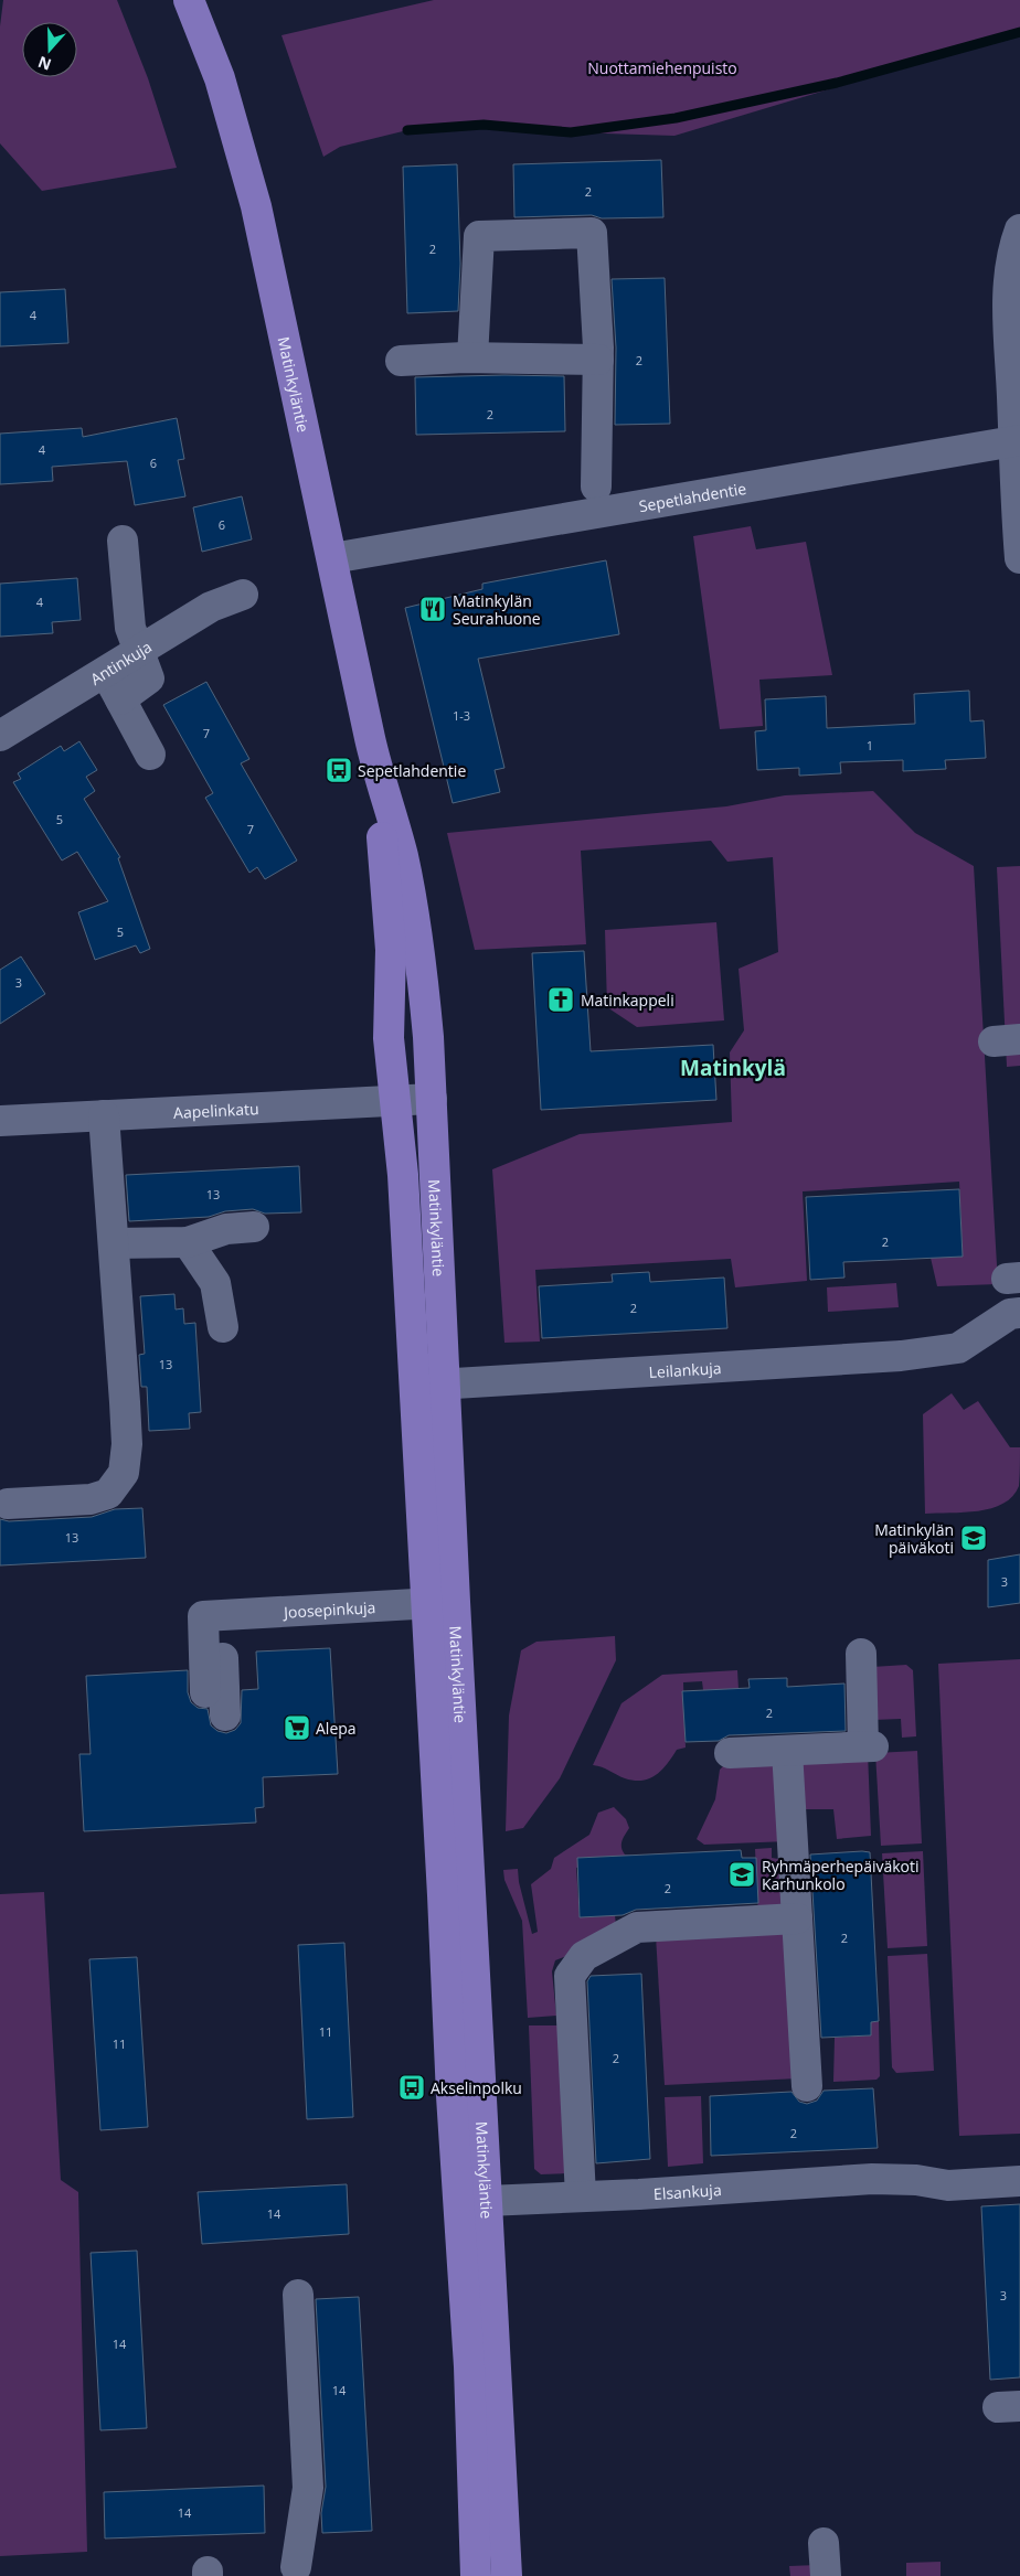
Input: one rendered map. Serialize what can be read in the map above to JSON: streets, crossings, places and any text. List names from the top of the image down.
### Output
{
  "streets": {
    "main road": ["Matinkyläntie"],
    "street": [
      "Sepetlahdentie",
      "Antinkuja",
      "Aapelinkatu",
      "Leilankuja",
      "Joosepinkuja",
      "Elsankuja"
    ]
  },
  "crossings": [
    ["Matinkyläntie", "Sepetlahdentie"],
    ["Matinkyläntie", "Aapelinkatu"],
    ["Matinkyläntie", "Leilankuja"],
    ["Matinkyläntie", "Joosepinkuja"],
    ["Matinkyläntie", "Elsankuja"]
  ],
  "districts": ["Matinkylä"],
  "parks": ["Nuottamiehenpuisto"],
  "places": {
    "restaurant": ["Matinkylän Seurahuone"],
    "bus stop": ["Sepetlahdentie", "Akselinpolku"],
    "church": ["Matinkappeli"],
    "school or university": ["Matinkylän päiväkoti", "Ryhmäperhepäiväkoti Karhunkolo"],
    "supermarket": ["Alepa"]
  },
  "house_numbers": [
    "2",
    "2",
    "4",
    "2",
    "2",
    "4",
    "6",
    "6",
    "4",
    "1-3",
    "7",
    "1",
    "5",
    "7",
    "5",
    "3",
    "13",
    "2",
    "2",
    "13",
    "13",
    "3",
    "2",
    "2",
    "2",
    "11",
    "11",
    "2",
    "2",
    "14",
    "3",
    "14",
    "14",
    "14"
  ],
  "north": "bottom"
}
